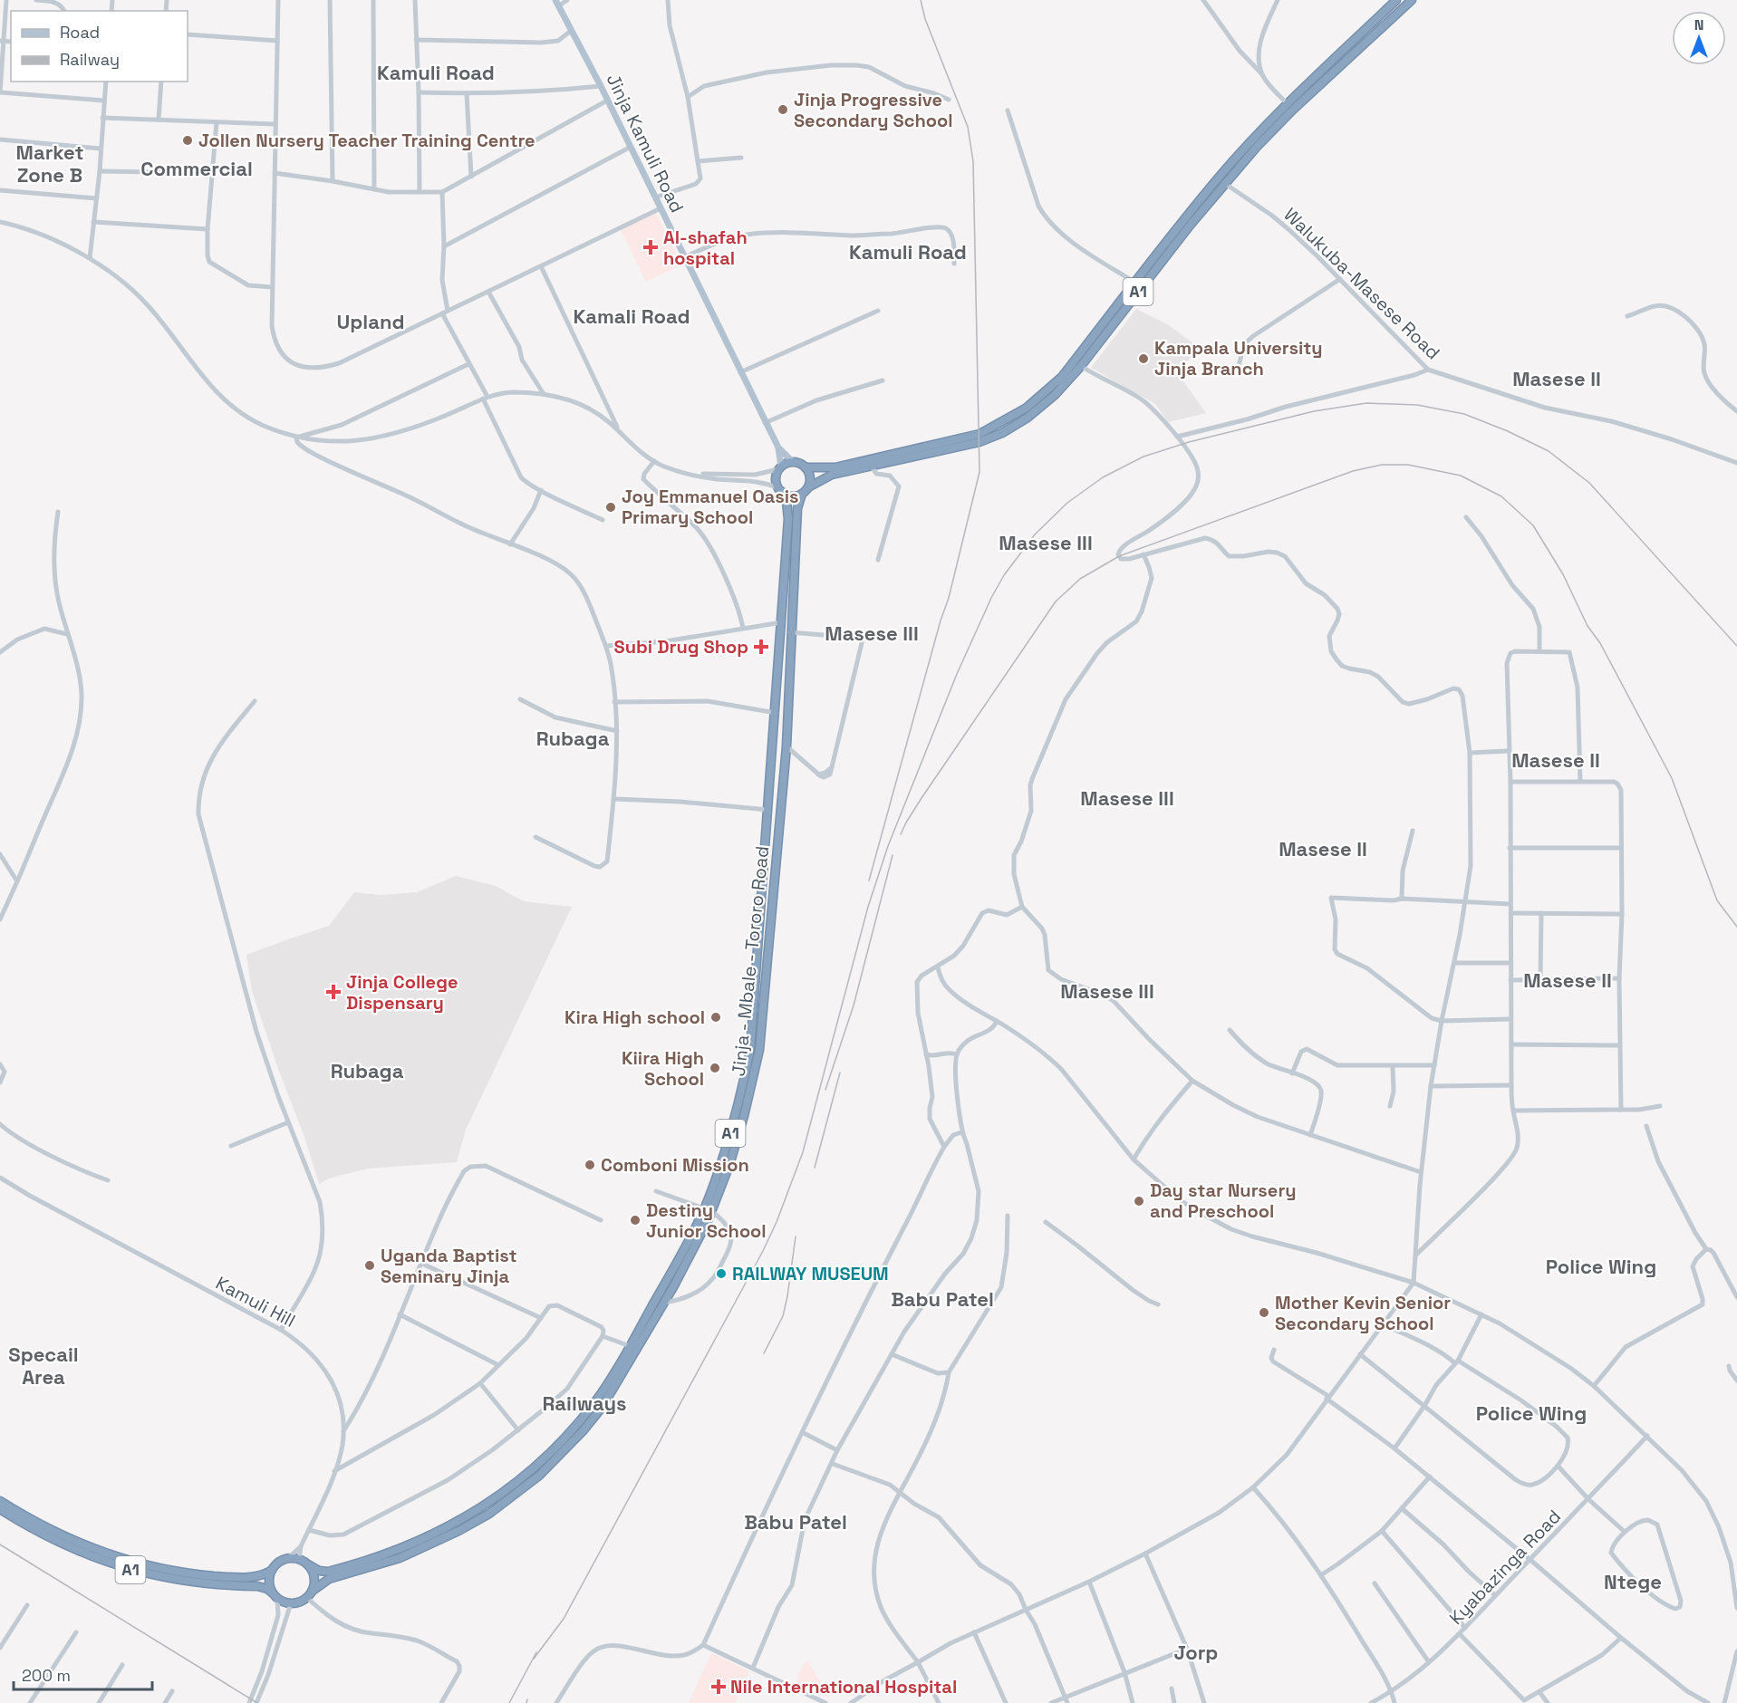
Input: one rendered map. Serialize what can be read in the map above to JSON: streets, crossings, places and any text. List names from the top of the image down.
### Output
{
  "streets": {
    "highway": ["A1", "Jinja - Mbale - Tororo Road"],
    "main road": ["Jinja Kamuli Road"],
    "street": ["Walukuba-Masese Road", "Kamuli Hill", "Kyabazinga Road"]
  },
  "crossings": [
    ["Jinja Kamuli Road", "A1"],
    ["Jinja Kamuli Road", "Jinja - Mbale - Tororo Road"],
    ["Walukuba-Masese Road", "A1"],
    ["A1", "Jinja - Mbale - Tororo Road"],
    ["A1", "Kamuli Hill"],
    ["Jinja - Mbale - Tororo Road", "Kamuli Hill"]
  ],
  "districts": [
    "Kamuli Road",
    "Market Zone B",
    "Commercial",
    "Kamuli Road",
    "Kamali Road",
    "Upland",
    "Masese II",
    "Masese III",
    "Masese III",
    "Rubaga",
    "Masese II",
    "Masese III",
    "Masese II",
    "Masese II",
    "Masese III",
    "Rubaga",
    "Police Wing",
    "Babu Patel",
    "Specail Area",
    "Railways",
    "Police Wing",
    "Babu Patel",
    "Ntege",
    "Jorp"
  ],
  "places": {
    "other": [
      "Jinja Progressive Secondary School",
      "Jollen Nursery Teacher Training Centre",
      "Kampala University Jinja Branch",
      "Joy Emmanuel Oasis Primary School",
      "Kira High school",
      "Kiira High School",
      "Comboni Mission",
      "Day star Nursery and Preschool",
      "Destiny Junior School",
      "Uganda Baptist Seminary Jinja",
      "RAILWAY MUSEUM",
      "Mother Kevin Senior Secondary School"
    ],
    "health": [
      "Al-shafah hospital",
      "Subi Drug Shop",
      "Jinja College Dispensary",
      "Nile International Hospital"
    ]
  },
  "legend": ["Road", "Railway"],
  "scale_bar": "200 m",
  "north": "top"
}
